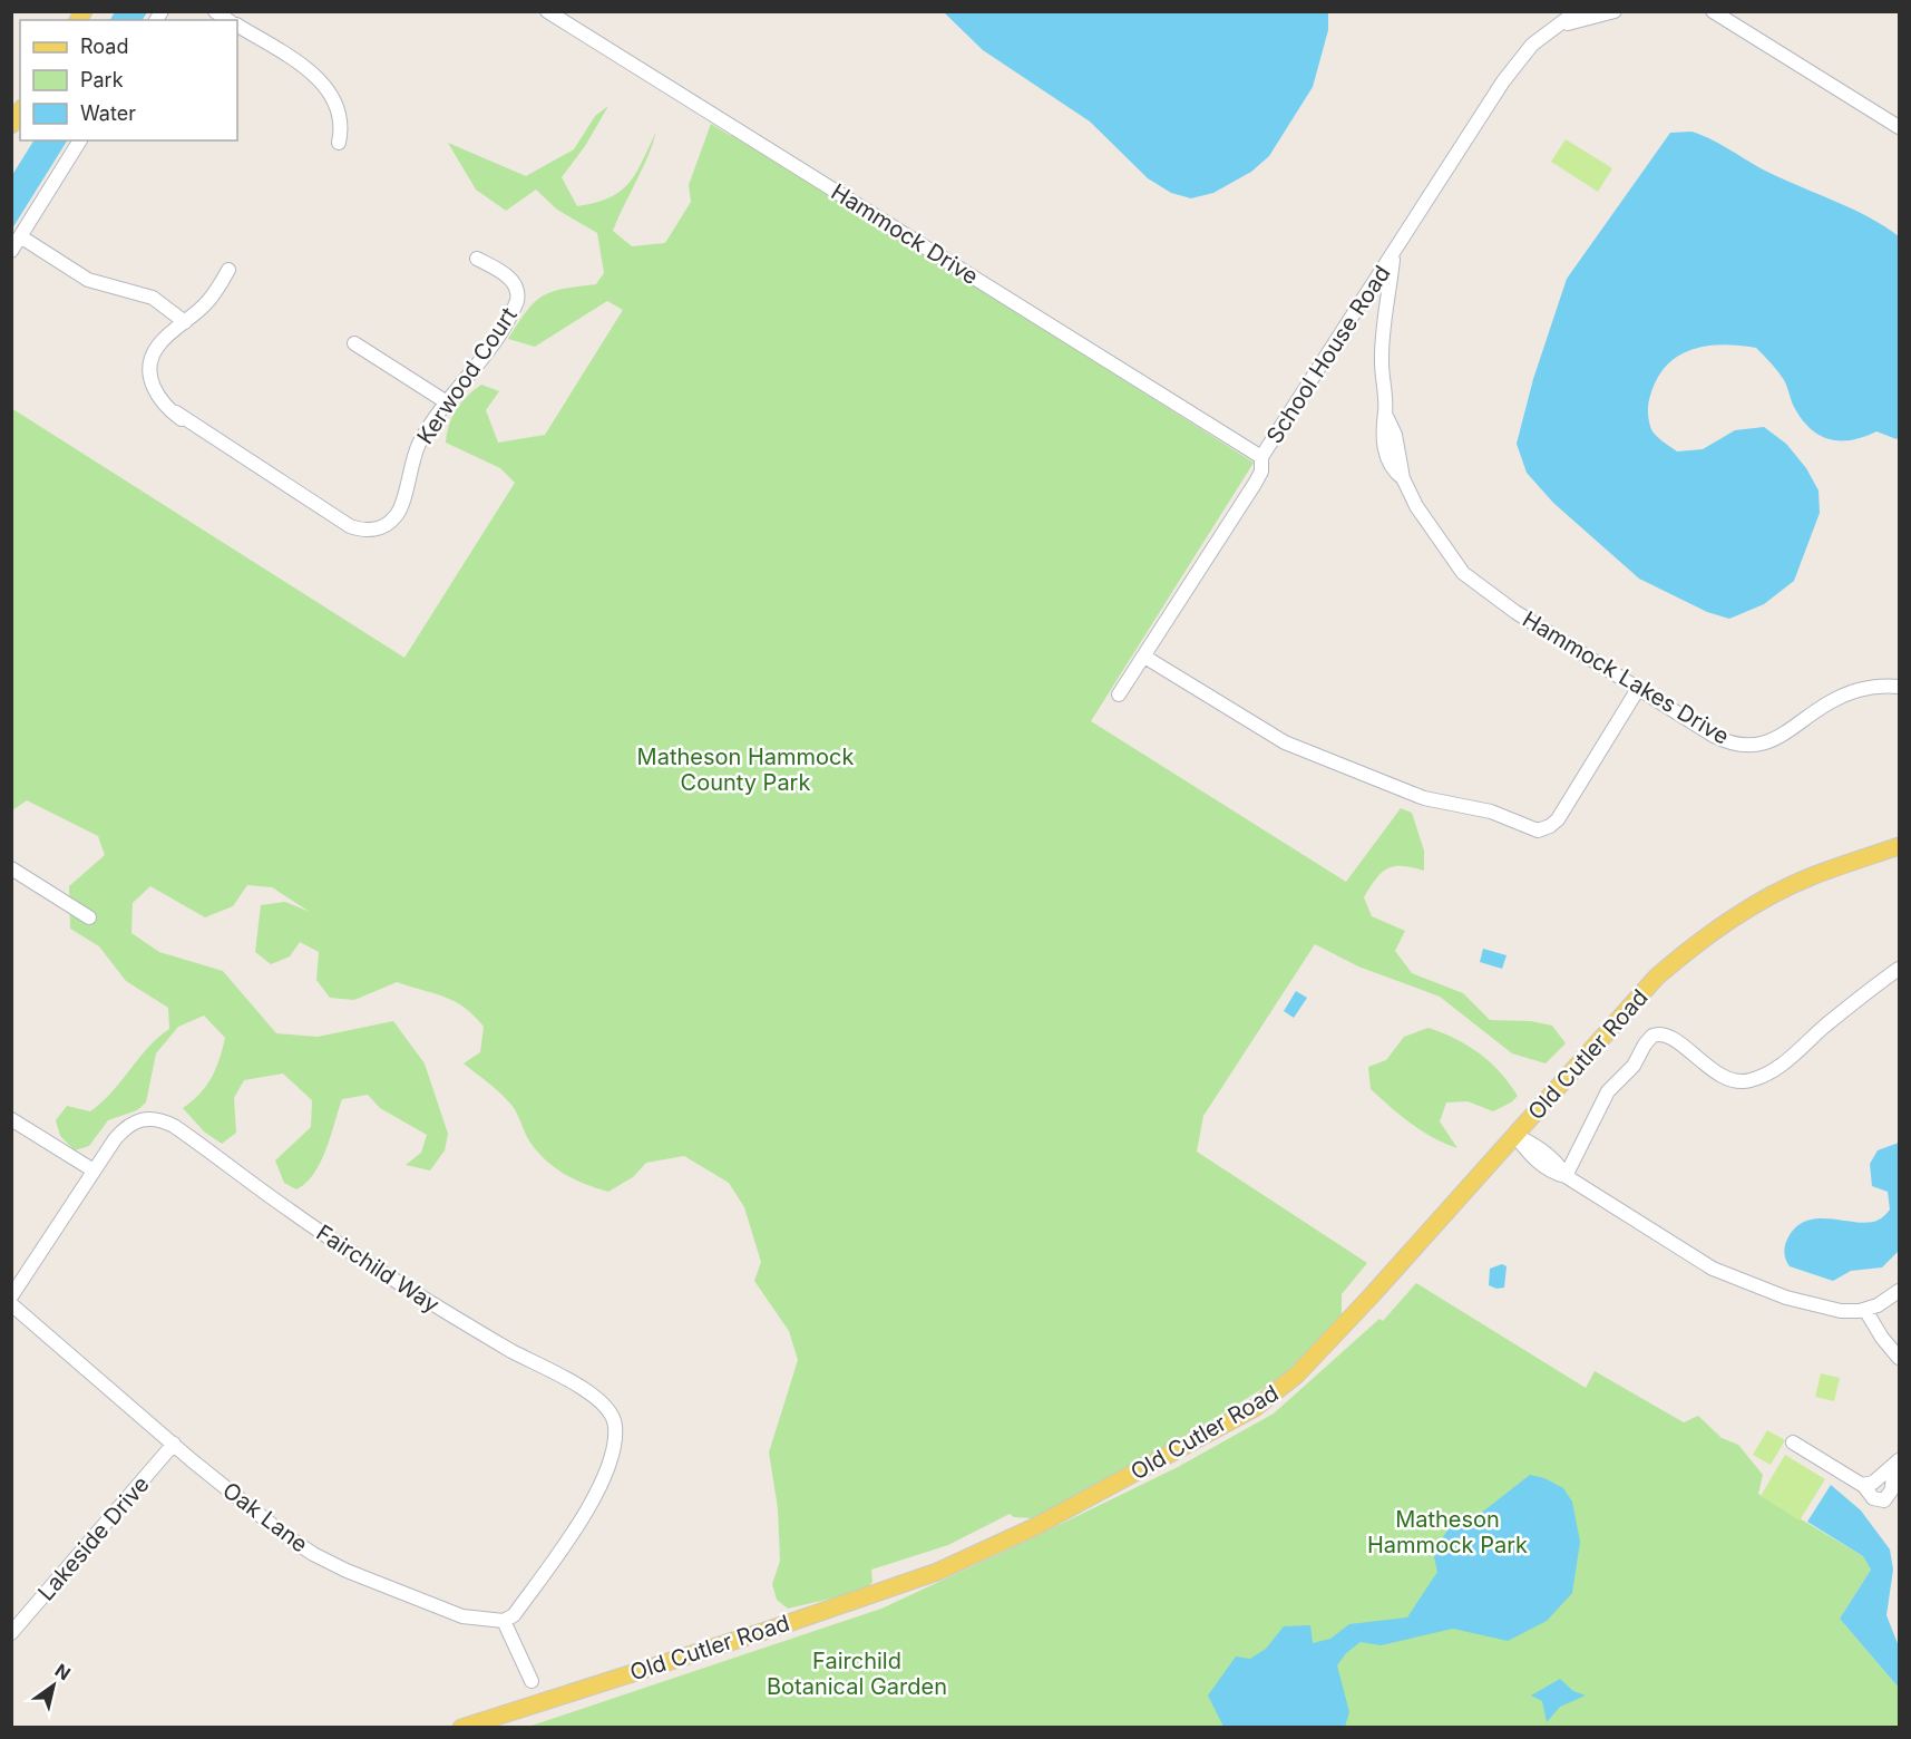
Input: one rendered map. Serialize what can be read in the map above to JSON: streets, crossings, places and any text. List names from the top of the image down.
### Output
{
  "streets": {
    "main road": ["Old Cutler Road"],
    "street": [
      "Hammock Drive",
      "School House Road",
      "Kerwood Court",
      "Hammock Lakes Drive",
      "Fairchild Way",
      "Oak Lane",
      "Lakeside Drive"
    ]
  },
  "crossings": [
    ["Hammock Drive", "School House Road"],
    ["School House Road", "Hammock Lakes Drive"],
    ["Fairchild Way", "Oak Lane"],
    ["Oak Lane", "Lakeside Drive"]
  ],
  "parks": ["Matheson Hammock County Park", "Matheson Hammock Park", "Fairchild Botanical Garden"],
  "legend": ["Road", "Park", "Water"],
  "north": "top right"
}
